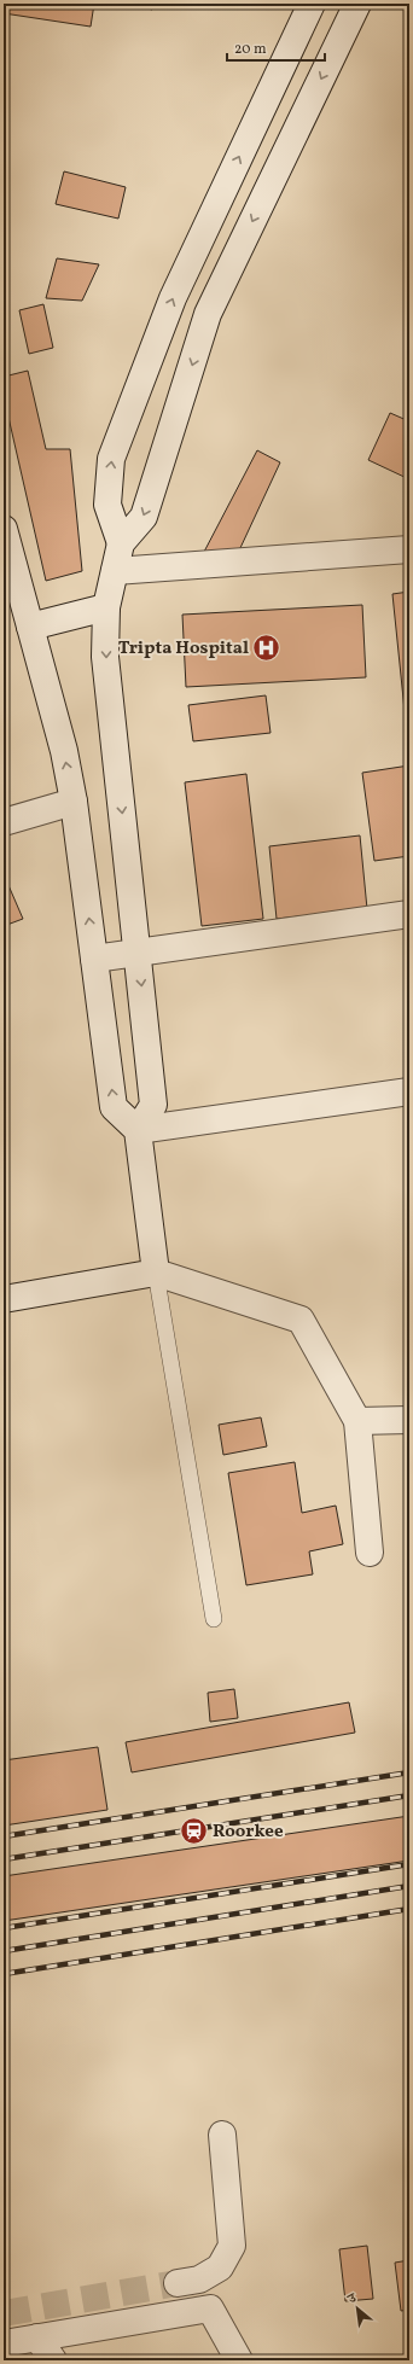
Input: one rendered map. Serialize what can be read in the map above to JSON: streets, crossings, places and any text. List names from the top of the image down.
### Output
{
  "places": {
    "hospital": ["Tripta Hospital"],
    "station": ["Roorkee"]
  },
  "scale_bar": "20 m",
  "north": "top left"
}
